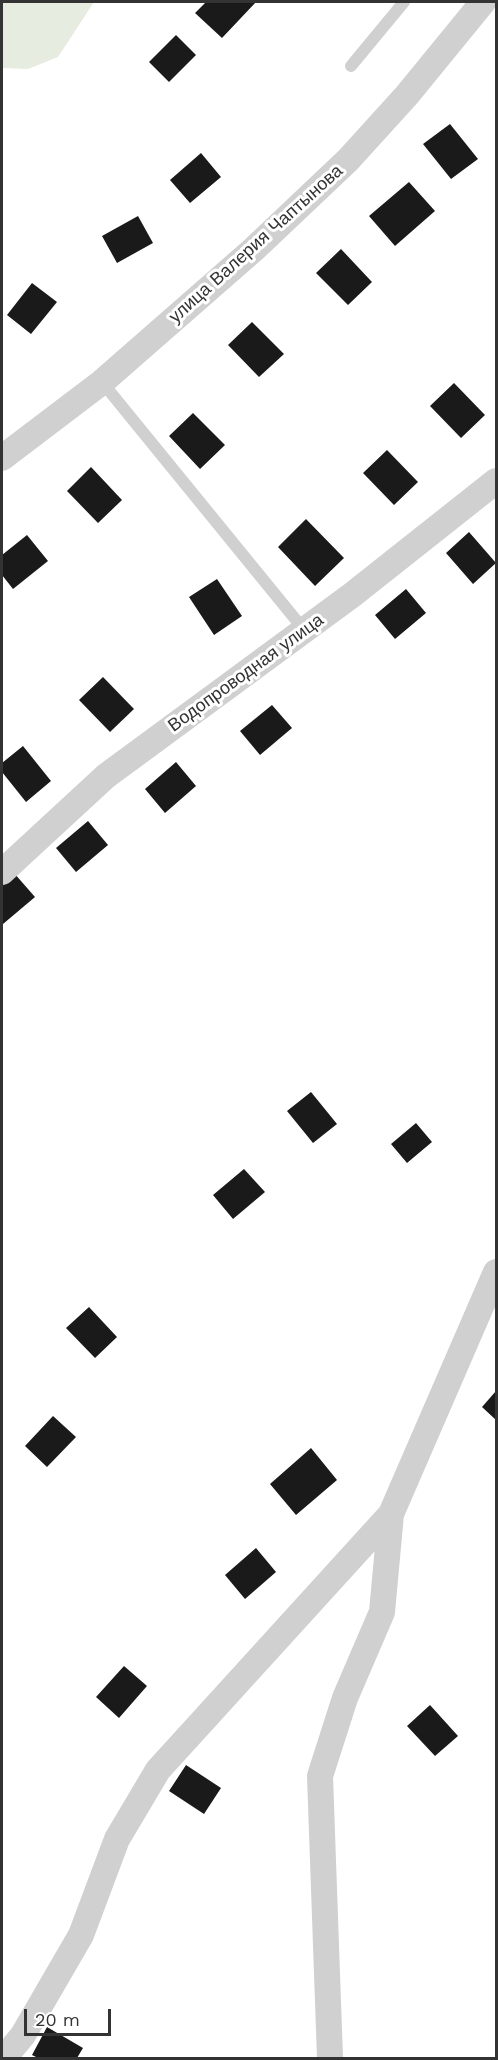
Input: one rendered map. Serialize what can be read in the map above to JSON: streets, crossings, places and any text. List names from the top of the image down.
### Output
{
  "streets": {
    "street": ["улица Валерия Чаптынова", "Водопроводная улица"]
  },
  "scale_bar": "20 m"
}
